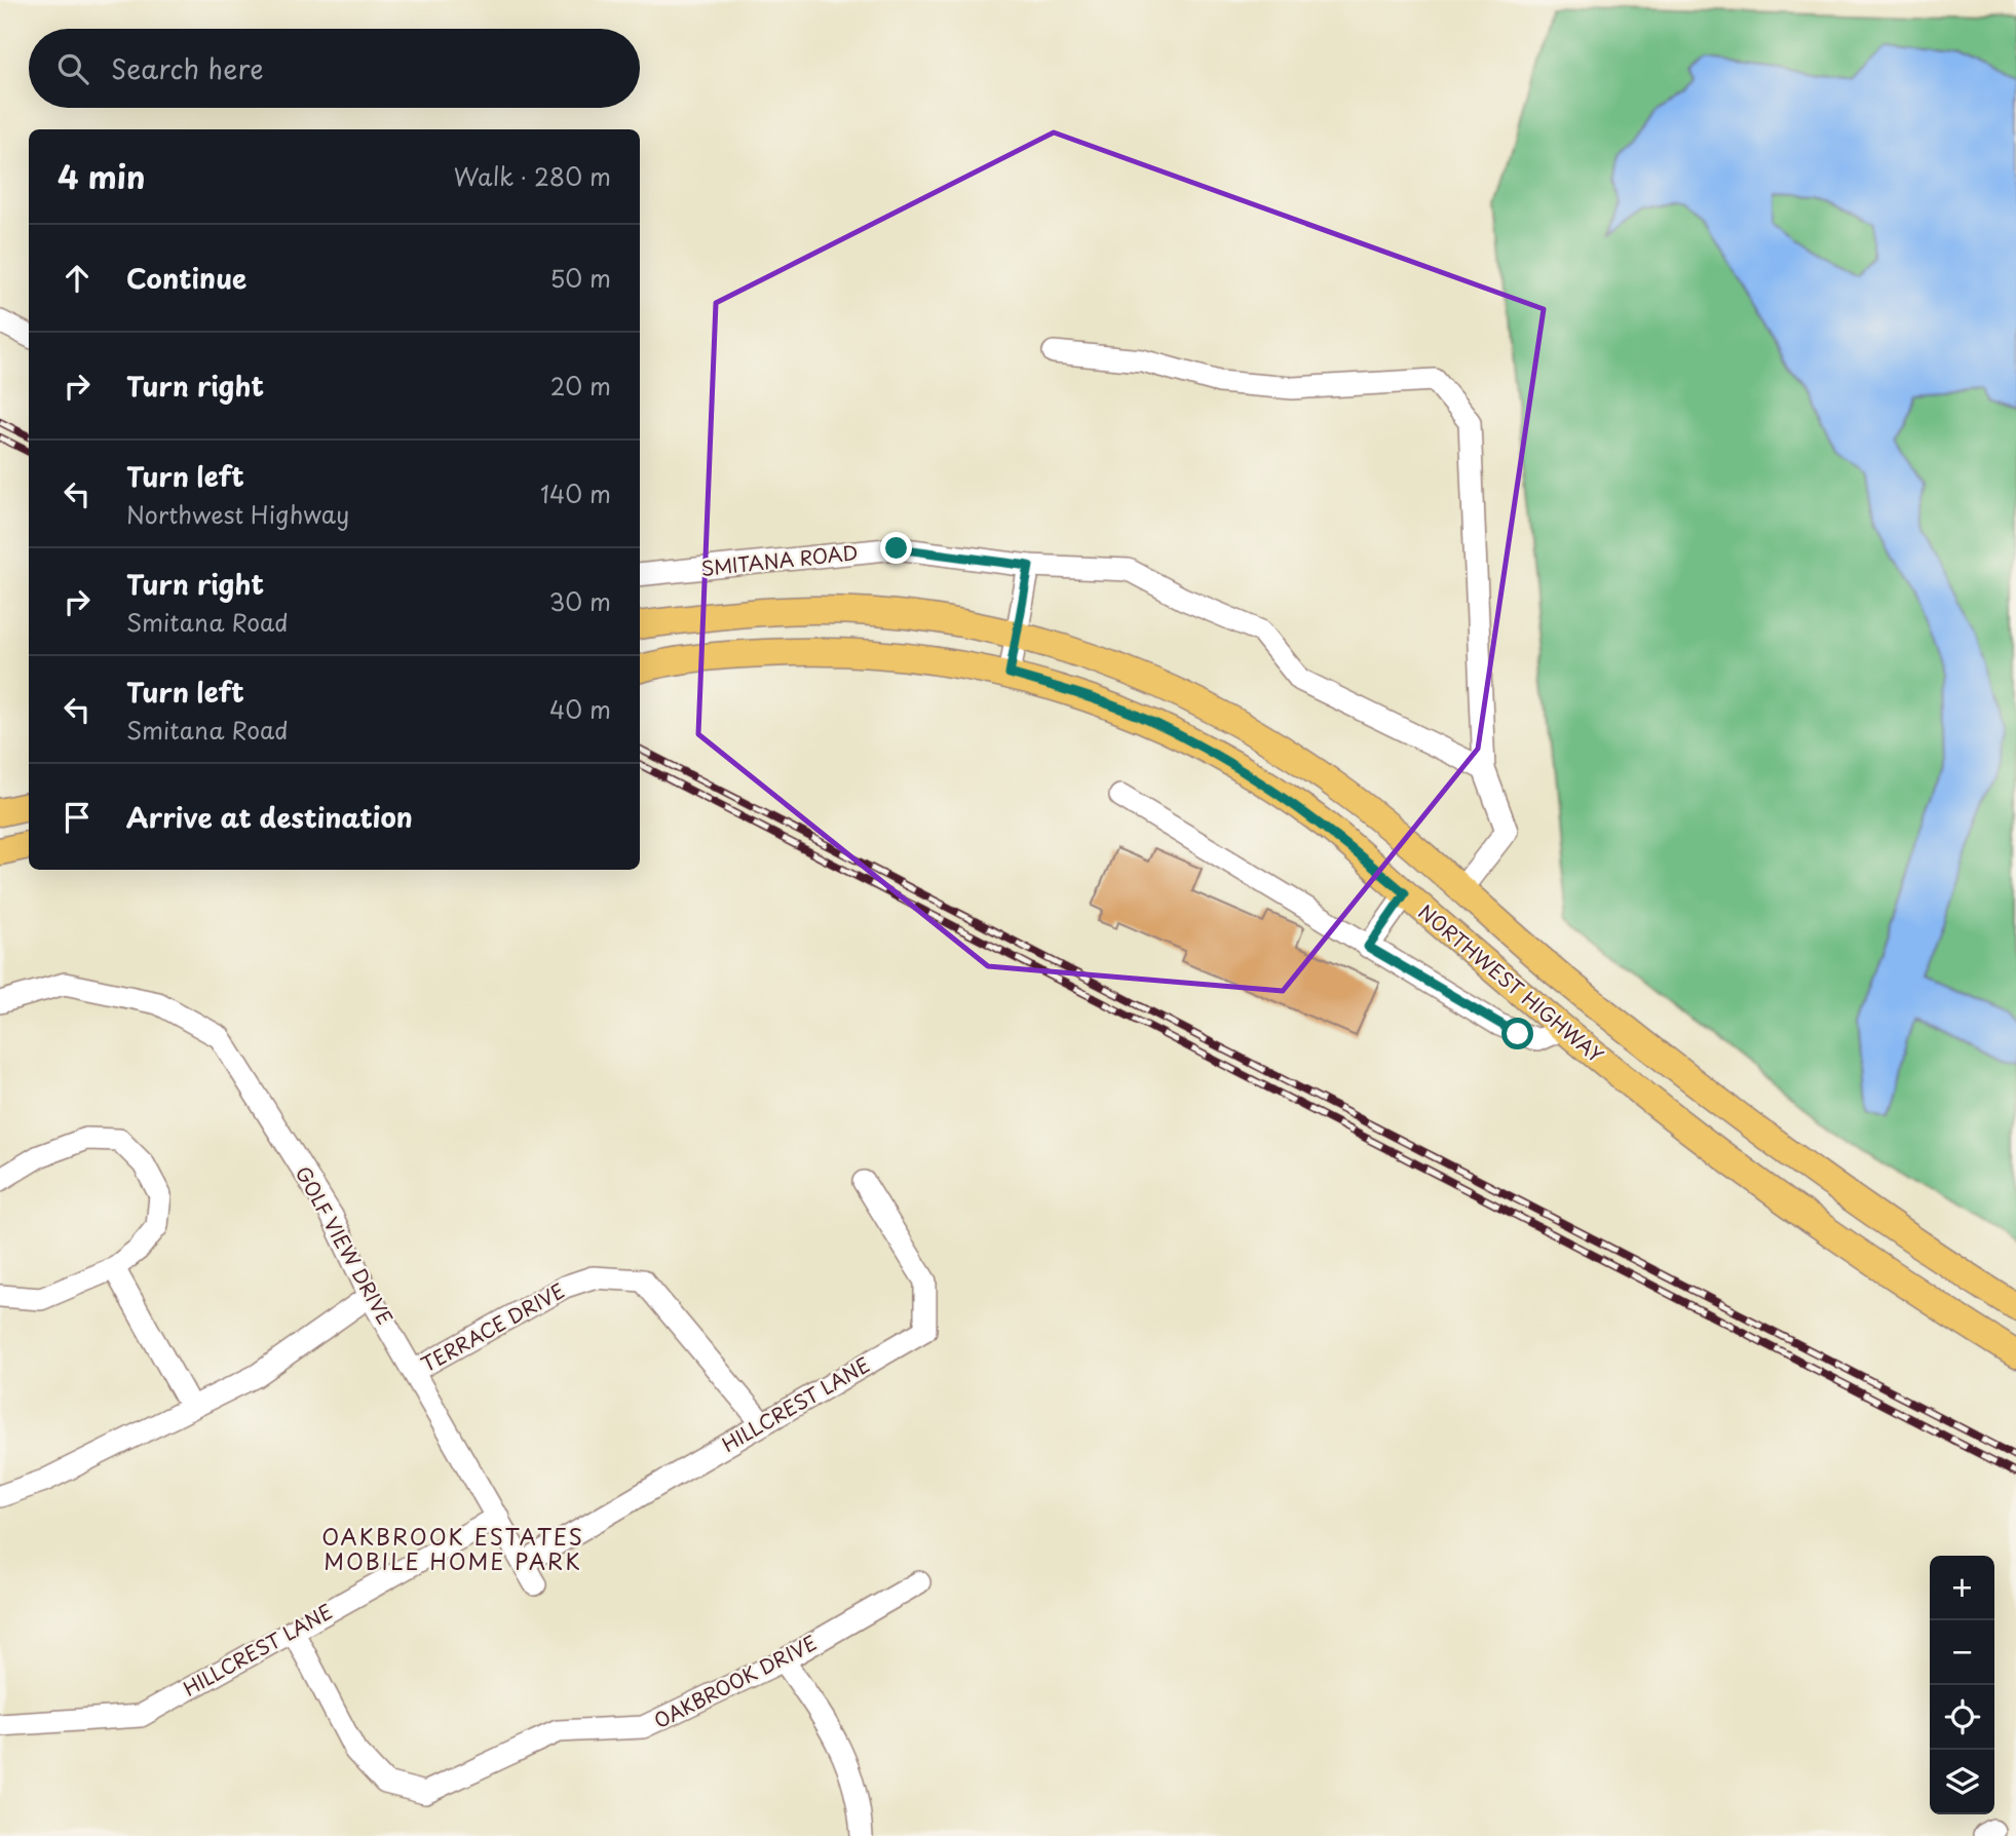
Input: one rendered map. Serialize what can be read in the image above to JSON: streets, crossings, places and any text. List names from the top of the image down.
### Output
{
  "streets": {
    "main road": ["NORTHWEST HIGHWAY"],
    "street": [
      "SMITANA ROAD",
      "GOLF VIEW DRIVE",
      "TERRACE DRIVE",
      "HILLCREST LANE",
      "OAKBROOK DRIVE"
    ]
  },
  "crossings": [
    ["GOLF VIEW DRIVE", "TERRACE DRIVE"],
    ["GOLF VIEW DRIVE", "HILLCREST LANE"],
    ["TERRACE DRIVE", "HILLCREST LANE"],
    ["HILLCREST LANE", "OAKBROOK DRIVE"]
  ],
  "districts": ["OAKBROOK ESTATES MOBILE HOME PARK"],
  "page": {
    "search": "Search here",
    "heading": ["4 min", "Walk · 280 m"],
    "list": [
      ["Continue", "50 m"],
      ["Turn right", "20 m"],
      ["Turn left", "Northwest Highway", "140 m"],
      ["Turn right", "Smitana Road", "30 m"],
      ["Turn left", "Smitana Road", "40 m"],
      "Arrive at destination"
    ],
    "map_buttons": ["+", "−"]
  }
}
